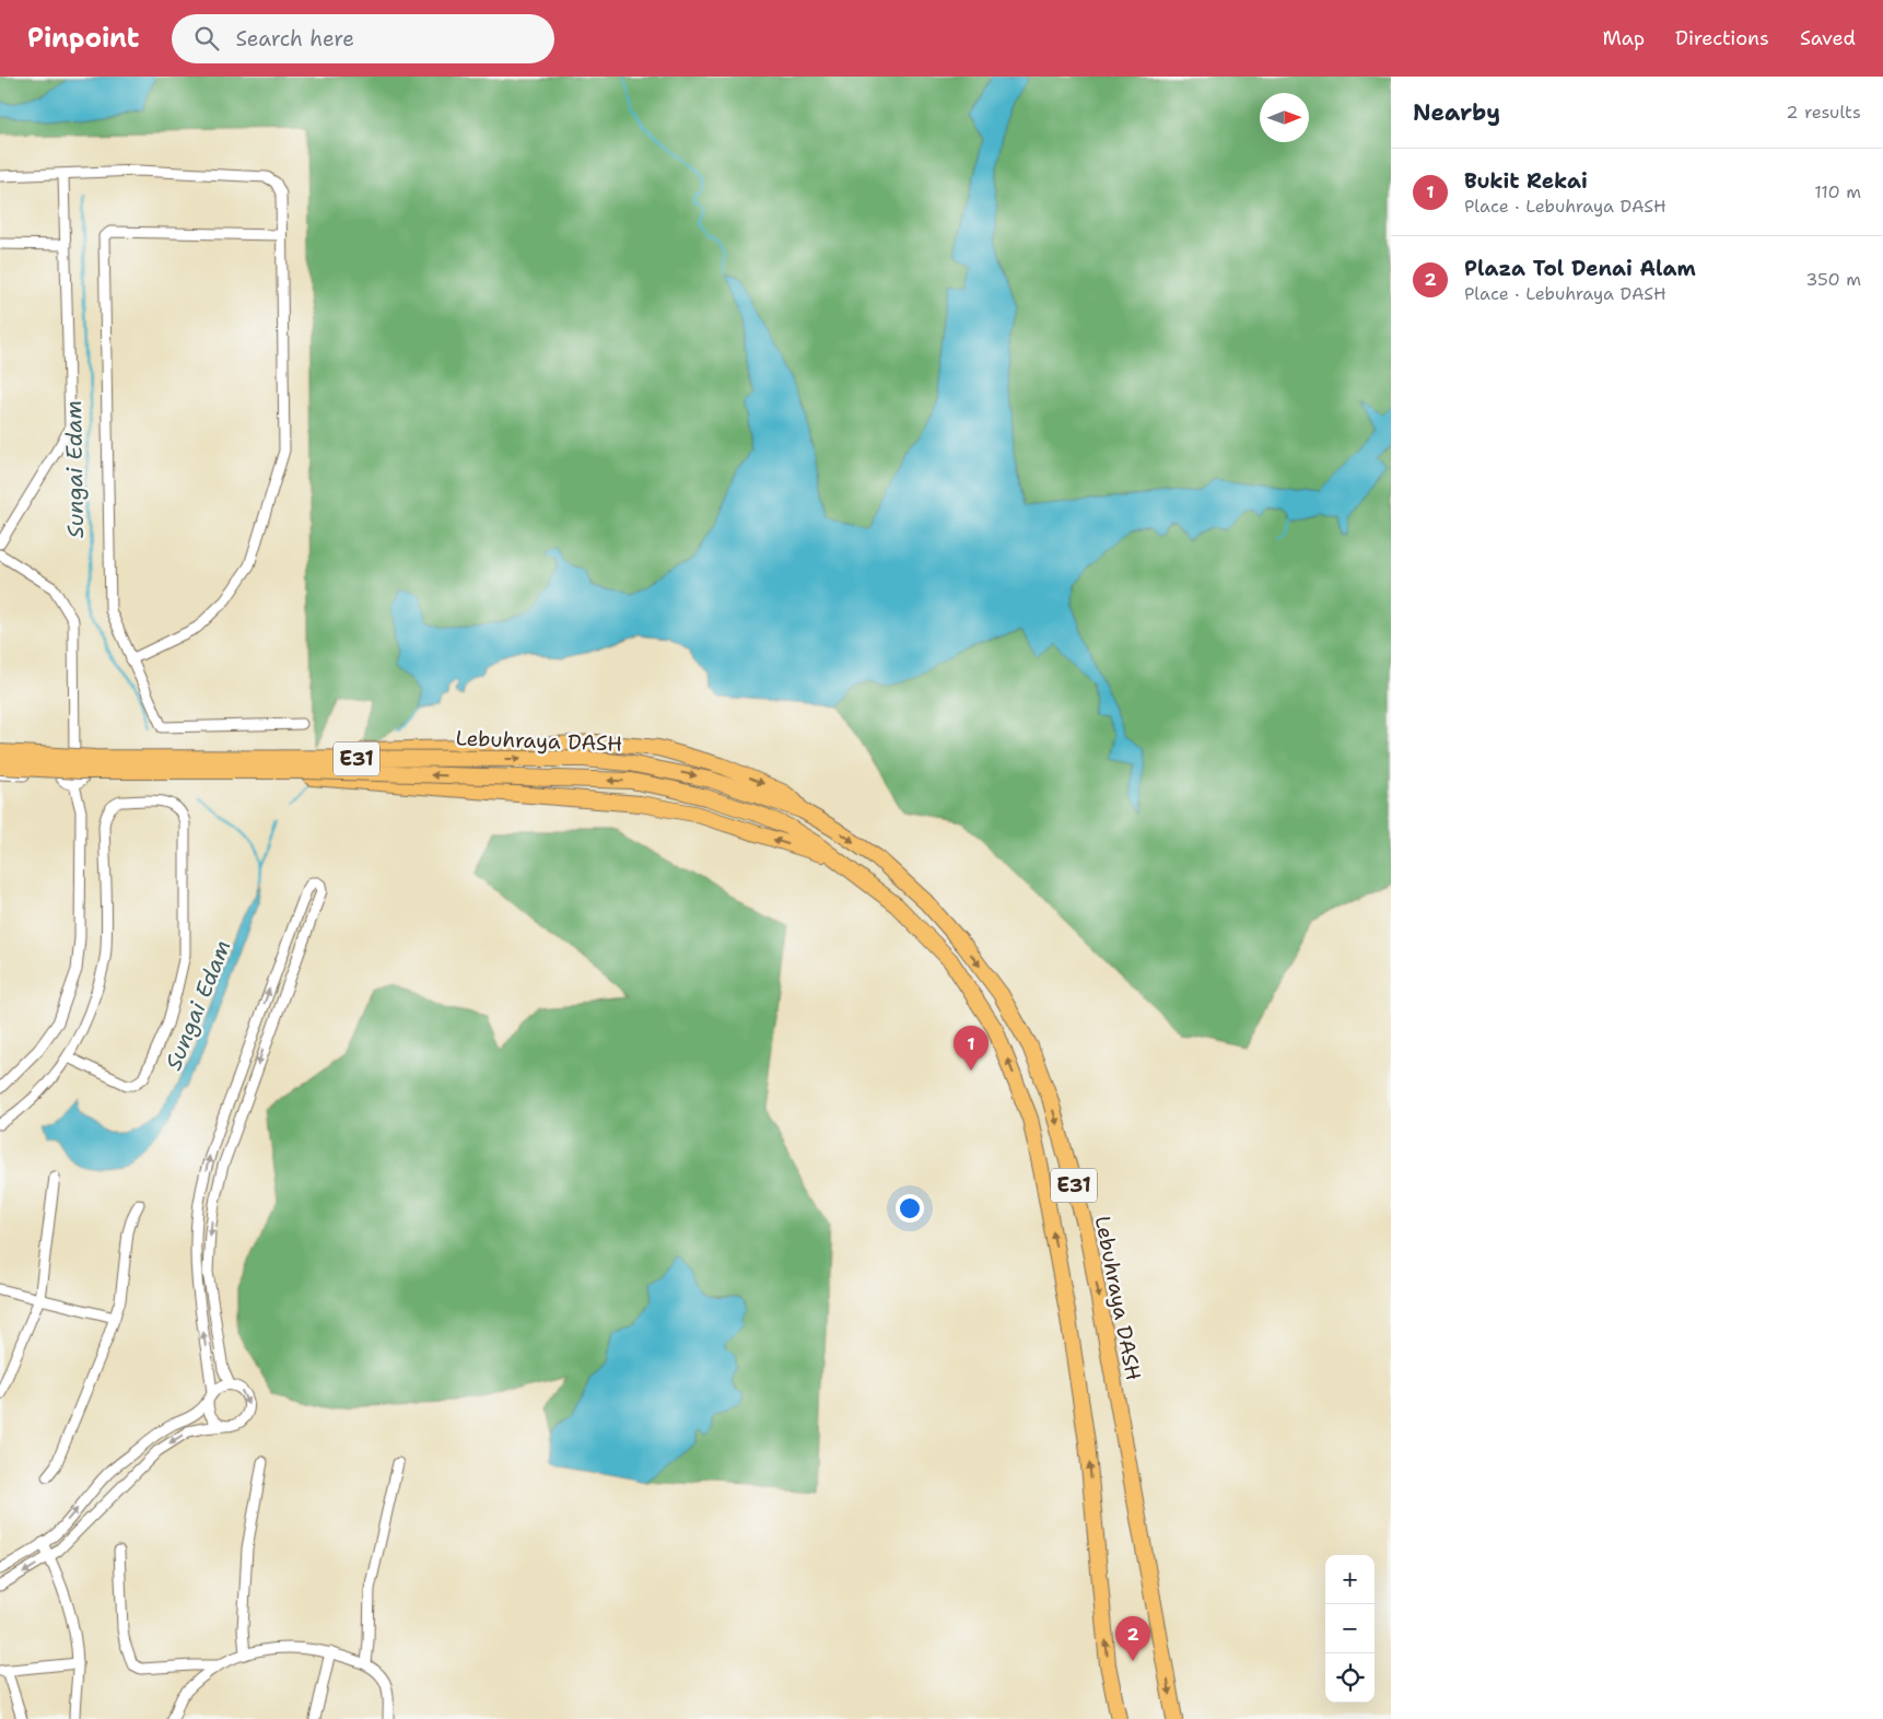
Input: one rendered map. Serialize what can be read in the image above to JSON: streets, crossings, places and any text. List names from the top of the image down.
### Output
{
  "streets": {
    "highway": ["Lebuhraya DASH", "E31"]
  },
  "water": ["Sungai Edam"],
  "north": "right",
  "page": {
    "header": "Pinpoint",
    "search": "Search here",
    "nav": ["Map", "Directions", "Saved"],
    "heading": ["Nearby", "2 results"],
    "list": [
      {
        "mark": "1",
        "name": "Bukit Rekai",
        "note": "Place · Lebuhraya DASH",
        "value": "110 m"
      },
      {
        "mark": "2",
        "name": "Plaza Tol Denai Alam",
        "note": "Place · Lebuhraya DASH",
        "value": "350 m"
      }
    ],
    "pins": ["1", "2"],
    "map_buttons": ["+", "−"]
  }
}
